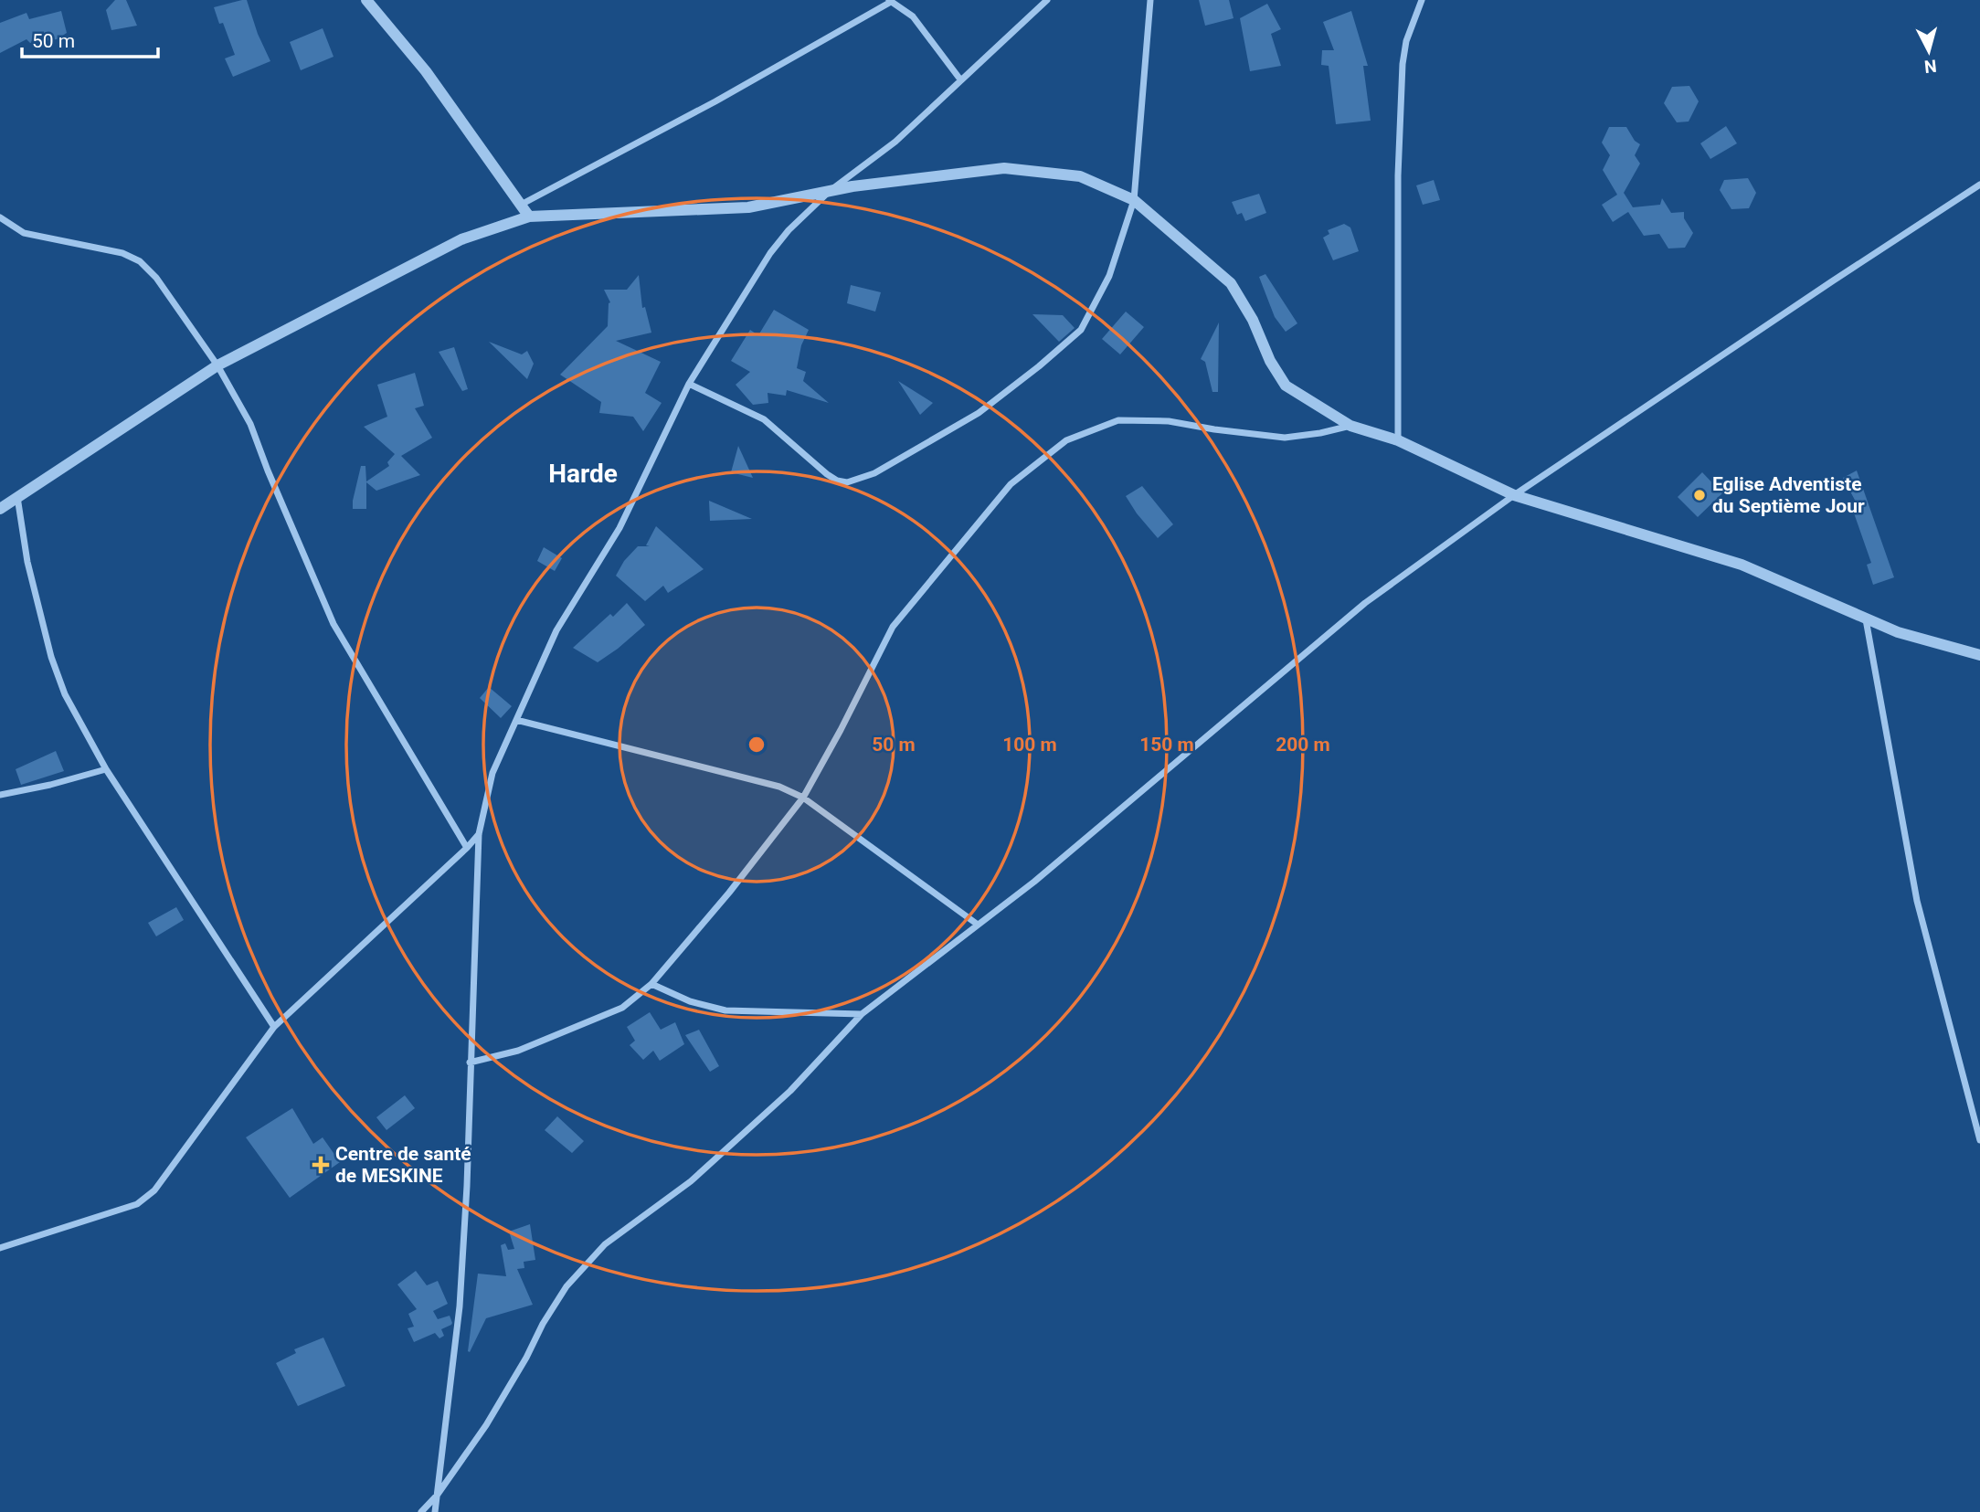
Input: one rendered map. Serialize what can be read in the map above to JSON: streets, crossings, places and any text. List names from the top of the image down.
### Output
{
  "districts": ["Harde"],
  "places": {
    "other": ["Eglise Adventiste du Septième Jour"],
    "health": ["Centre de santé de MESKINE"]
  },
  "scale_bar": "50 m",
  "north": "bottom",
  "rings": [
    "50 m",
    "100 m",
    "150 m",
    "200 m"
  ]
}
